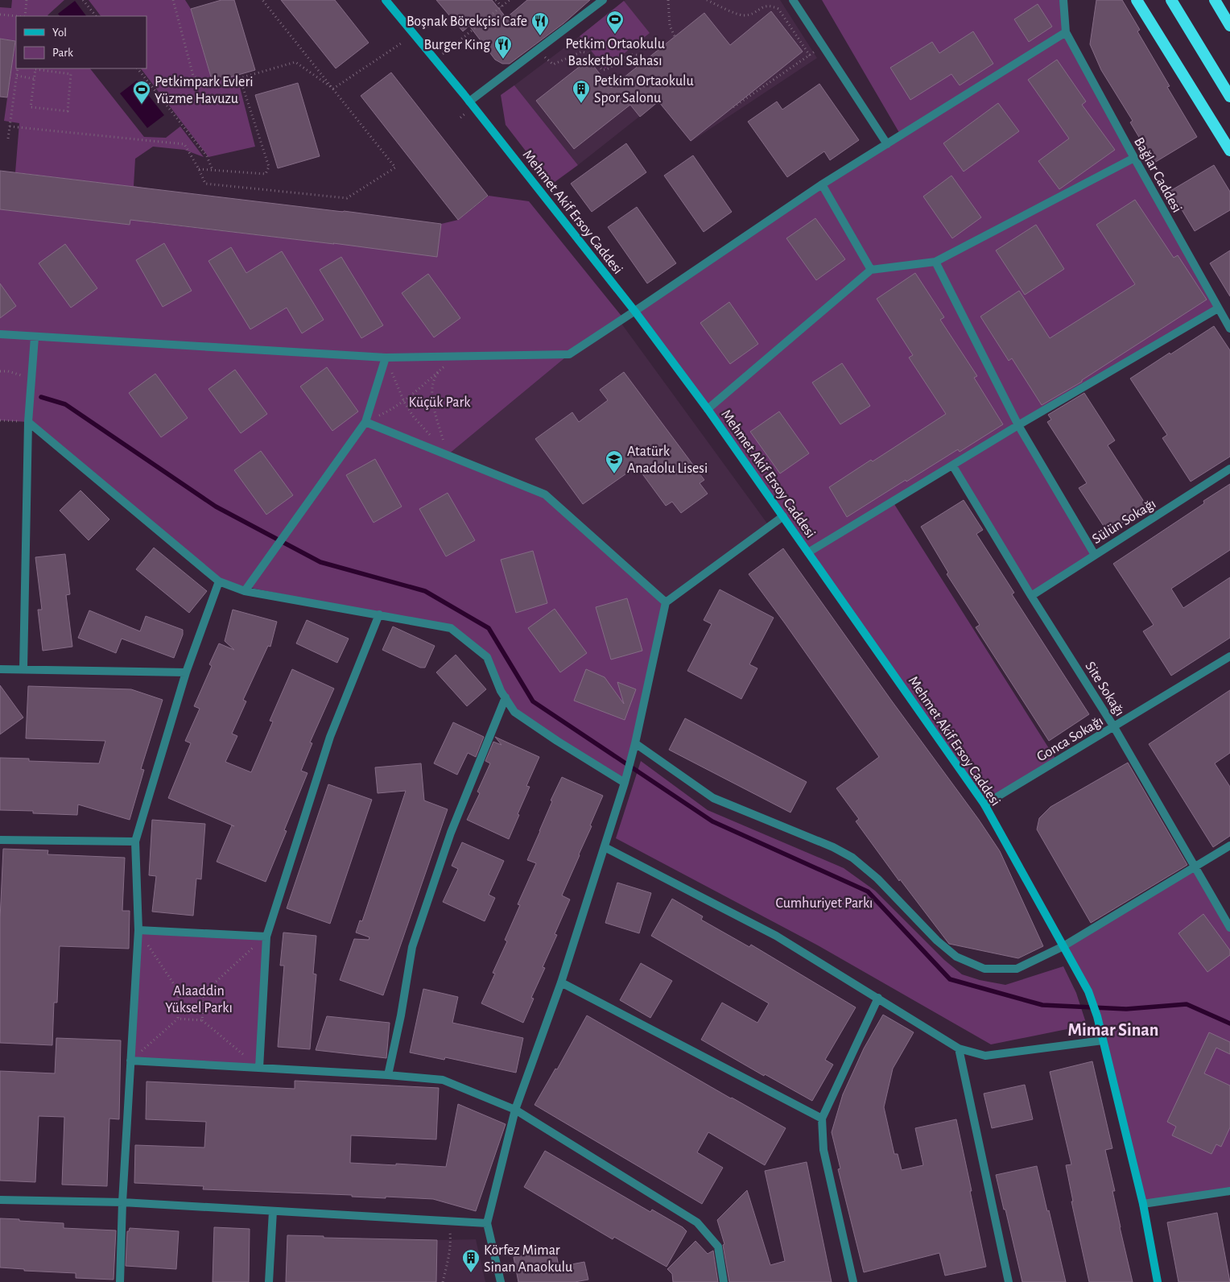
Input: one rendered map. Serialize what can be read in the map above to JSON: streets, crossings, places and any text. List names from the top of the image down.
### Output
{
  "streets": {
    "main road": ["Mehmet Akif Ersoy Caddesi"],
    "street": [
      "Bağlar Caddesi",
      "Sülün Sokağı",
      "Site Sokağı",
      "Gonca Sokağı"
    ]
  },
  "crossings": [
    ["Mehmet Akif Ersoy Caddesi", "Gonca Sokağı"],
    ["Sülün Sokağı", "Site Sokağı"],
    ["Site Sokağı", "Gonca Sokağı"]
  ],
  "districts": ["Mimar Sinan"],
  "parks": ["Küçük Park", "Cumhuriyet Parkı", "Alaaddin Yüksel Parkı"],
  "places": {
    "sports": ["Petkim Ortaokulu Basketbol Sahası", "Petkimpark Evleri Yüzme Havuzu"],
    "restaurant": ["Boşnak Börekçisi Cafe", "Burger King"],
    "building": ["Petkim Ortaokulu Spor Salonu", "Körfez Mimar Sinan Anaokulu"],
    "school or university": ["Atatürk Anadolu Lisesi"]
  },
  "legend": ["Yol", "Park"]
}
